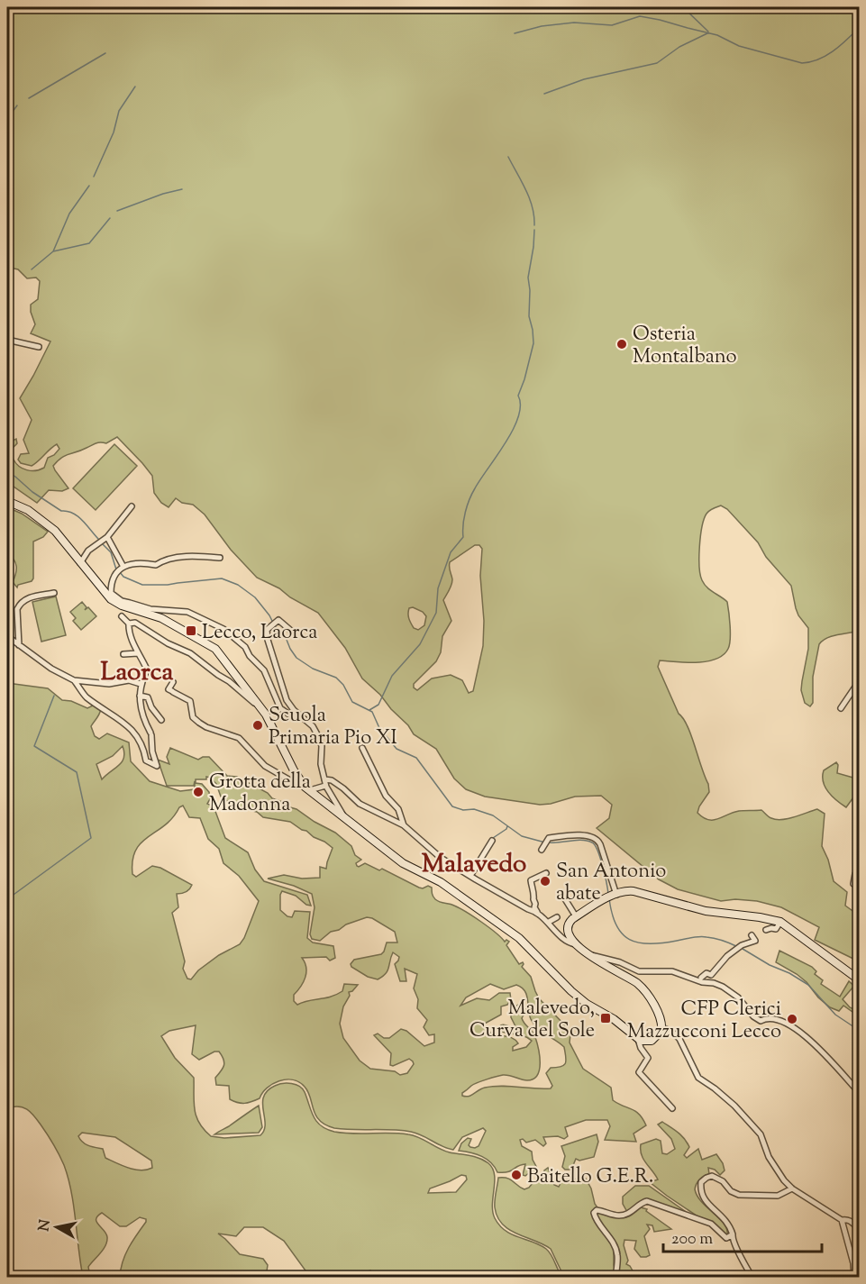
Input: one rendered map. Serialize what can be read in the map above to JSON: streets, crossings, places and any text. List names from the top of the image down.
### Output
{
  "districts": ["Laorca", "Malavedo"],
  "places": {
    "other": [
      "Osteria Montalbano",
      "Scuola Primaria Pio XI",
      "Grotta della Madonna",
      "San Antonio abate",
      "CFP Clerici Mazzucconi Lecco",
      "Baitello G.E.R."
    ],
    "transit": ["Lecco, Laorca", "Malevedo, Curva del Sole"]
  },
  "scale_bar": "200 m",
  "north": "left"
}
